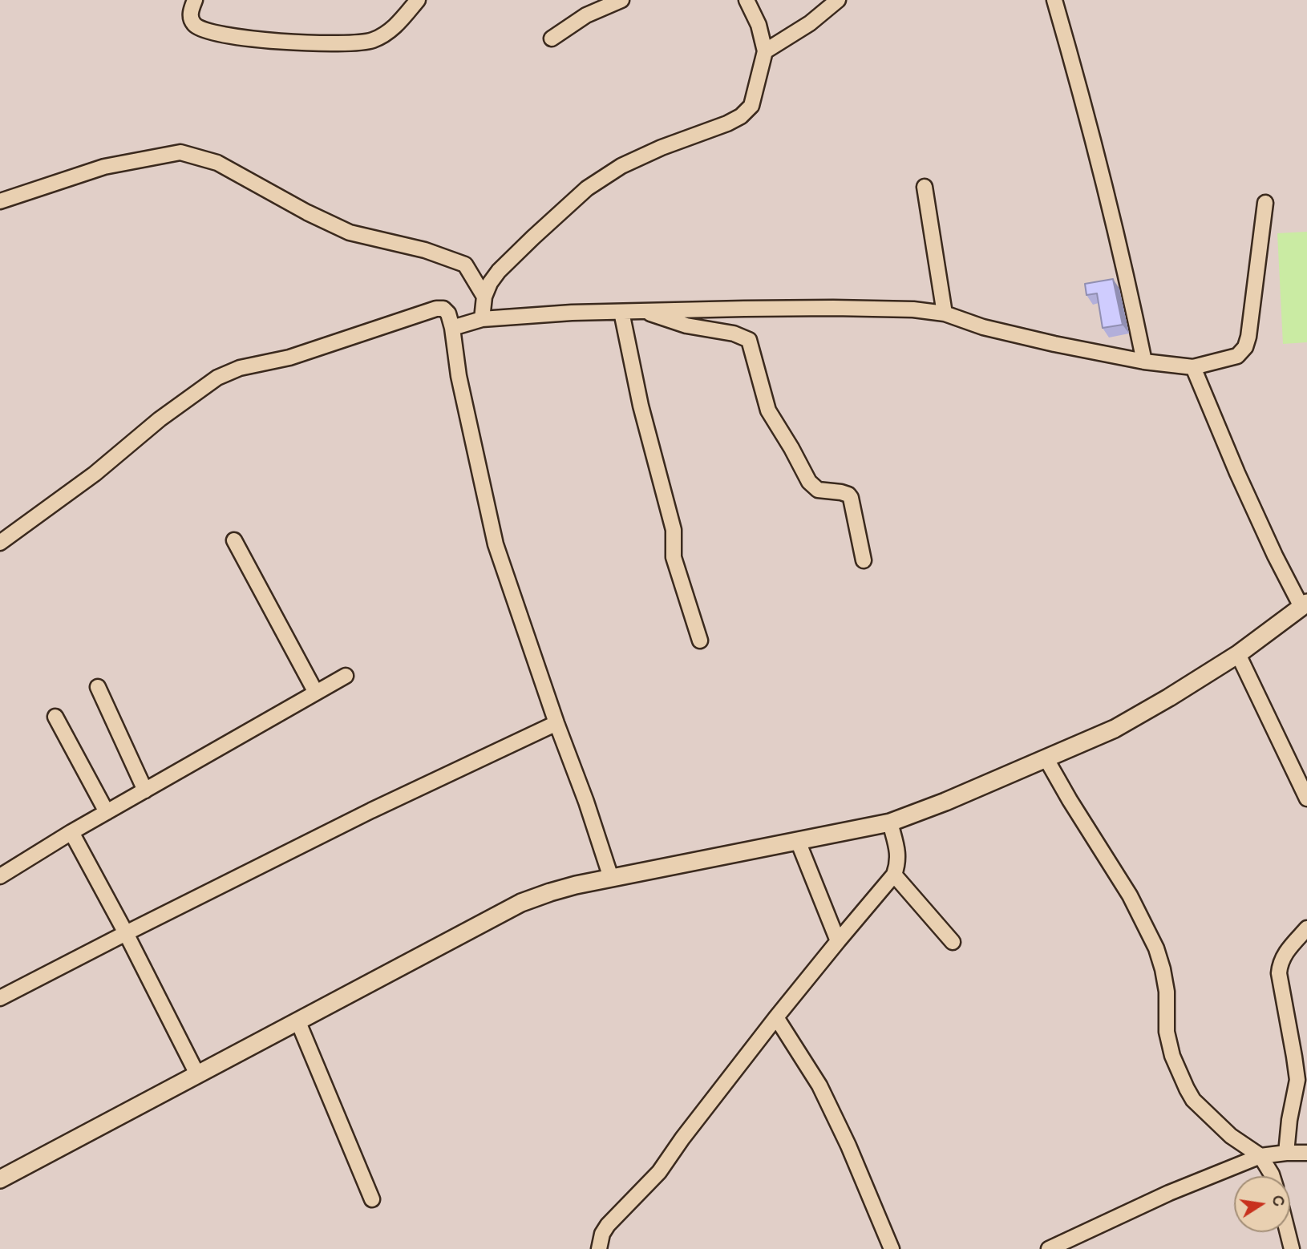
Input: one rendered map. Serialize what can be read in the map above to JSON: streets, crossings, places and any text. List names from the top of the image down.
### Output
{
  "north": "right"
}
